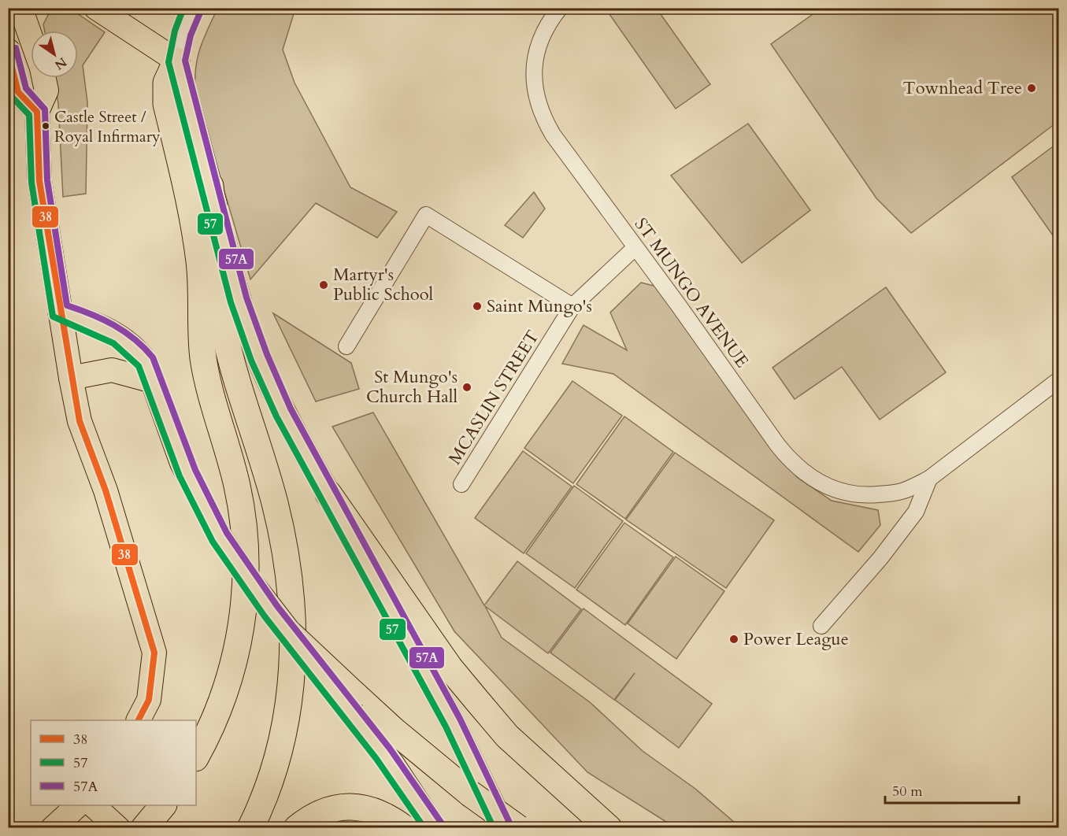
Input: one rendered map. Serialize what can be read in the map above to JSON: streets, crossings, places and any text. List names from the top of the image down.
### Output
{
  "streets": {
    "street": ["ST MUNGO AVENUE", "MCASLIN STREET"]
  },
  "crossings": [
    ["ST MUNGO AVENUE", "MCASLIN STREET"]
  ],
  "places": [
    "Townhead Tree",
    "Castle Street / Royal Infirmary",
    "Martyr's Public School",
    "Saint Mungo's",
    "St Mungo's Church Hall",
    "Power League"
  ],
  "lines": ["transit line 57", "transit line 57A", "transit line 38"],
  "legend": ["38", "57", "57A"],
  "scale_bar": "50 m",
  "north": "bottom right"
}
